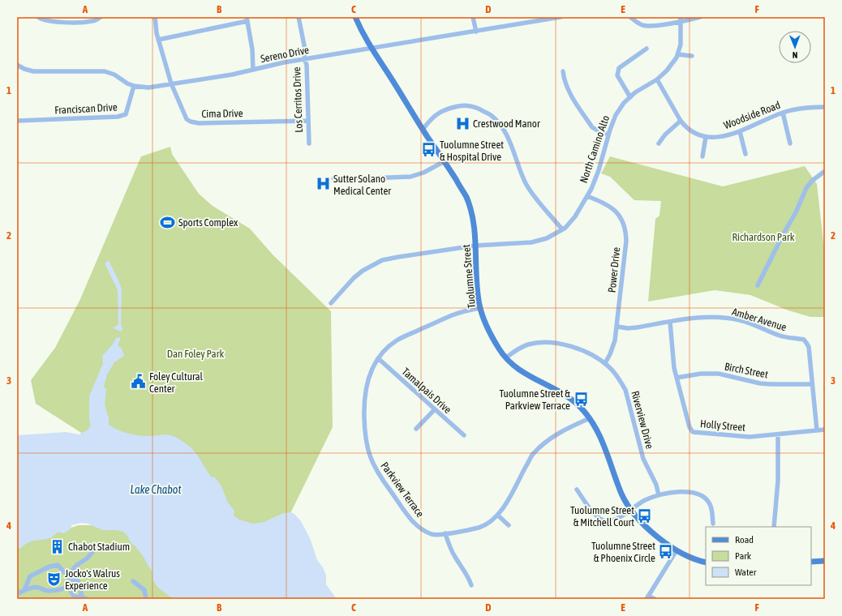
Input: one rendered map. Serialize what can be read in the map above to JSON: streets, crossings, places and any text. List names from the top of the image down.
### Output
{
  "streets": {
    "main road": ["Tuolumne Street"],
    "street": [
      "Sereno Drive",
      "Los Cerritos Drive",
      "Franciscan Drive",
      "Cima Drive",
      "Woodside Road",
      "North Camino Alto",
      "Power Drive",
      "Amber Avenue",
      "Birch Street",
      "Tamalpais Drive",
      "Riverview Drive",
      "Holly Street",
      "Parkview Terrace"
    ]
  },
  "crossings": [
    ["Sereno Drive", "Los Cerritos Drive"],
    ["Sereno Drive", "Franciscan Drive"],
    ["Sereno Drive", "Cima Drive"],
    ["Sereno Drive", "Tuolumne Street"],
    ["Los Cerritos Drive", "Cima Drive"],
    ["Woodside Road", "North Camino Alto"],
    ["North Camino Alto", "Power Drive"],
    ["North Camino Alto", "Tuolumne Street"],
    ["Power Drive", "Amber Avenue"],
    ["Power Drive", "Riverview Drive"],
    ["Tuolumne Street", "Riverview Drive"],
    ["Tuolumne Street", "Parkview Terrace"],
    ["Amber Avenue", "Birch Street"],
    ["Amber Avenue", "Holly Street"],
    ["Birch Street", "Holly Street"],
    ["Tamalpais Drive", "Parkview Terrace"]
  ],
  "water": ["Lake Chabot"],
  "parks": ["Richardson Park", "Dan Foley Park"],
  "places": {
    "hospital": ["Crestwood Manor", "Sutter Solano Medical Center"],
    "bus stop": [
      "Tuolumne Street & Hospital Drive",
      "Tuolumne Street & Parkview Terrace",
      "Tuolumne Street & Mitchell Court",
      "Tuolumne Street & Phoenix Circle"
    ],
    "sports": ["Sports Complex"],
    "public building": ["Foley Cultural Center"],
    "building": ["Chabot Stadium"],
    "theatre": ["Jocko's Walrus Experience"]
  },
  "legend": ["Road", "Park", "Water"],
  "north": "bottom",
  "grid": {
    "columns": [
      "A",
      "B",
      "C",
      "D",
      "E",
      "F"
    ],
    "rows": [
      "1",
      "2",
      "3",
      "4"
    ]
  }
}
